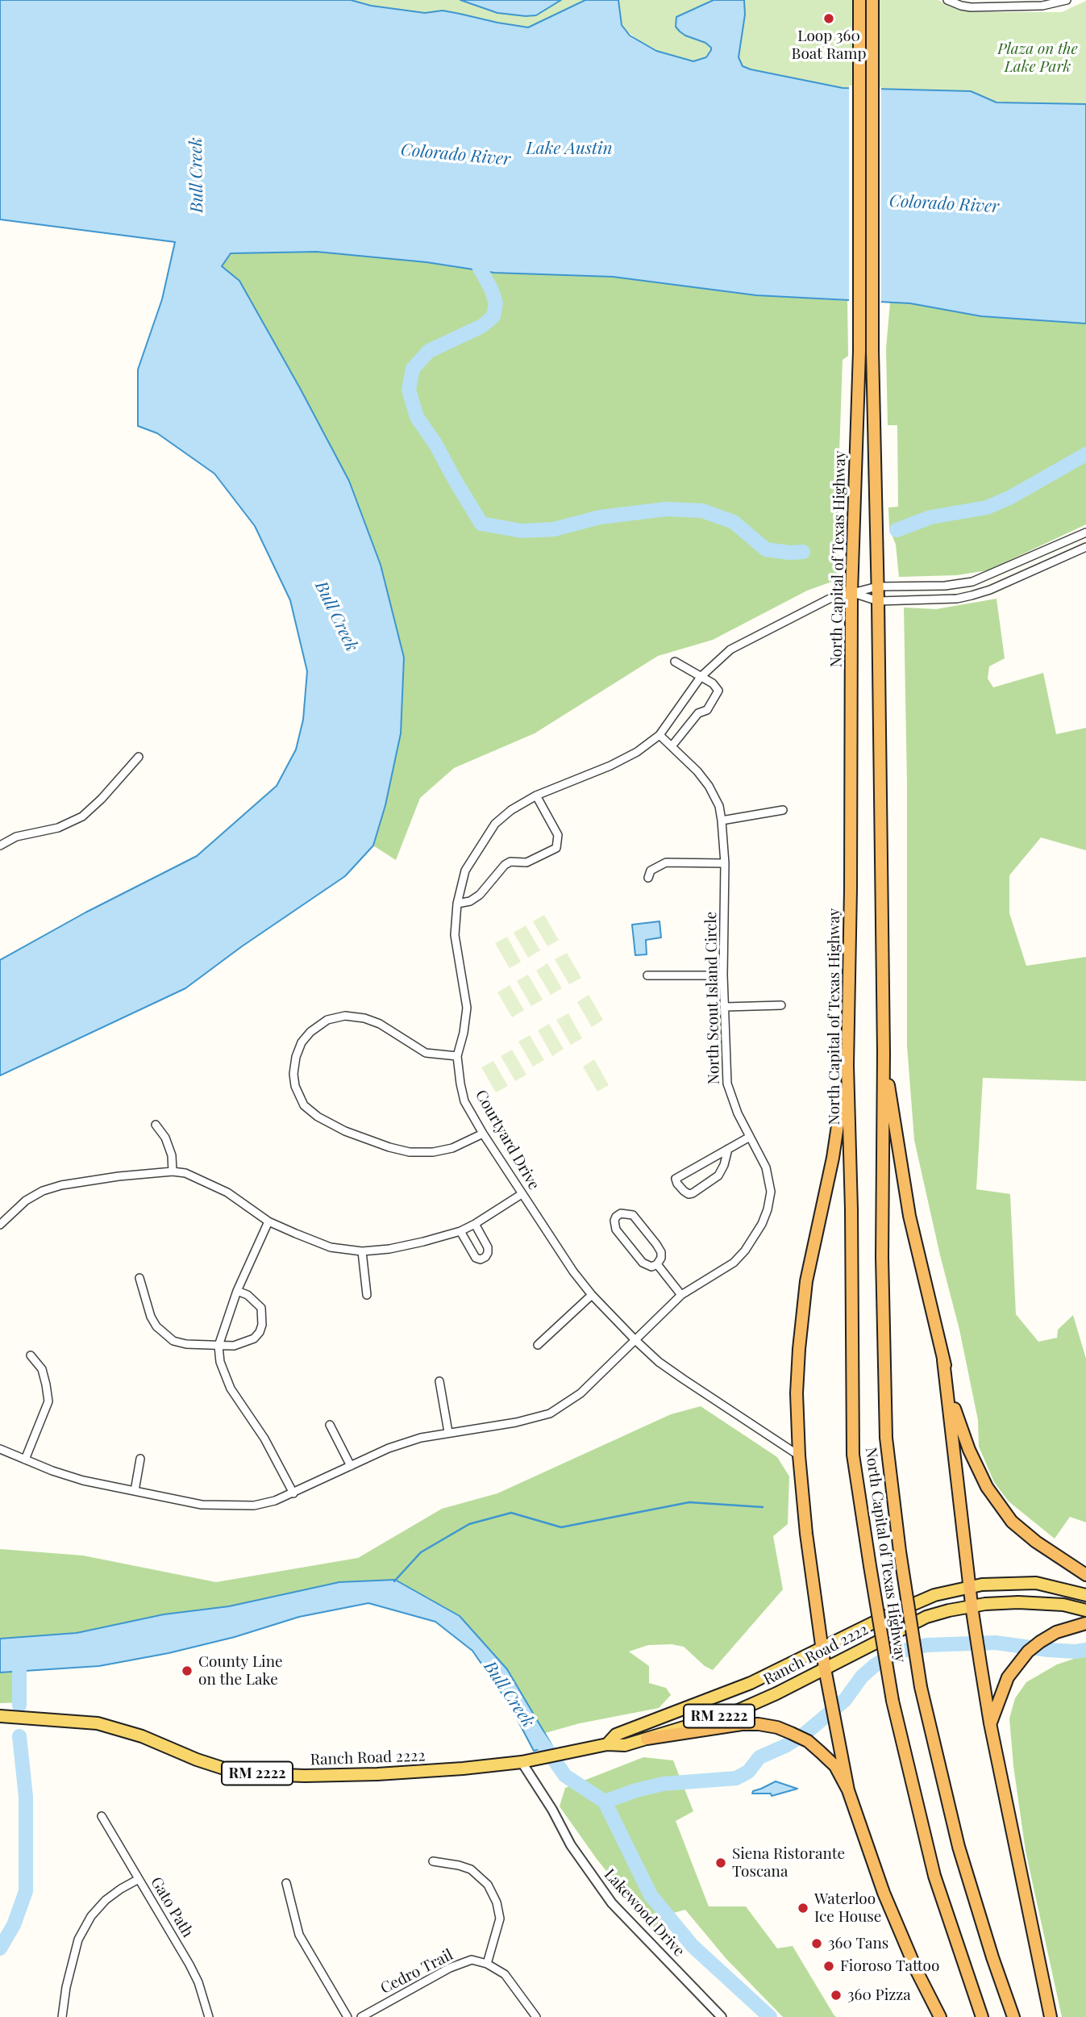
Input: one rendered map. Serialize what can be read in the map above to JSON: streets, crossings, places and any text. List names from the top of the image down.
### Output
{
  "streets": {
    "highway": ["North Capital of Texas Highway"],
    "main road": ["Ranch Road 2222", "RM 2222"],
    "street": [
      "North Scout Island Circle",
      "Courtyard Drive",
      "Gato Path",
      "Lakewood Drive",
      "Cedro Trail"
    ]
  },
  "crossings": [
    ["North Capital of Texas Highway", "Courtyard Drive"],
    ["North Scout Island Circle", "Courtyard Drive"],
    ["Ranch Road 2222", "RM 2222"],
    ["Ranch Road 2222", "Lakewood Drive"]
  ],
  "water": ["Lake Austin", "Colorado River", "Bull Creek"],
  "parks": ["Plaza on the Lake Park"],
  "places": [
    "Loop 360 Boat Ramp",
    "County Line on the Lake",
    "Siena Ristorante Toscana",
    "Waterloo Ice House",
    "360 Tans",
    "Fioroso Tattoo",
    "360 Pizza"
  ]
}
